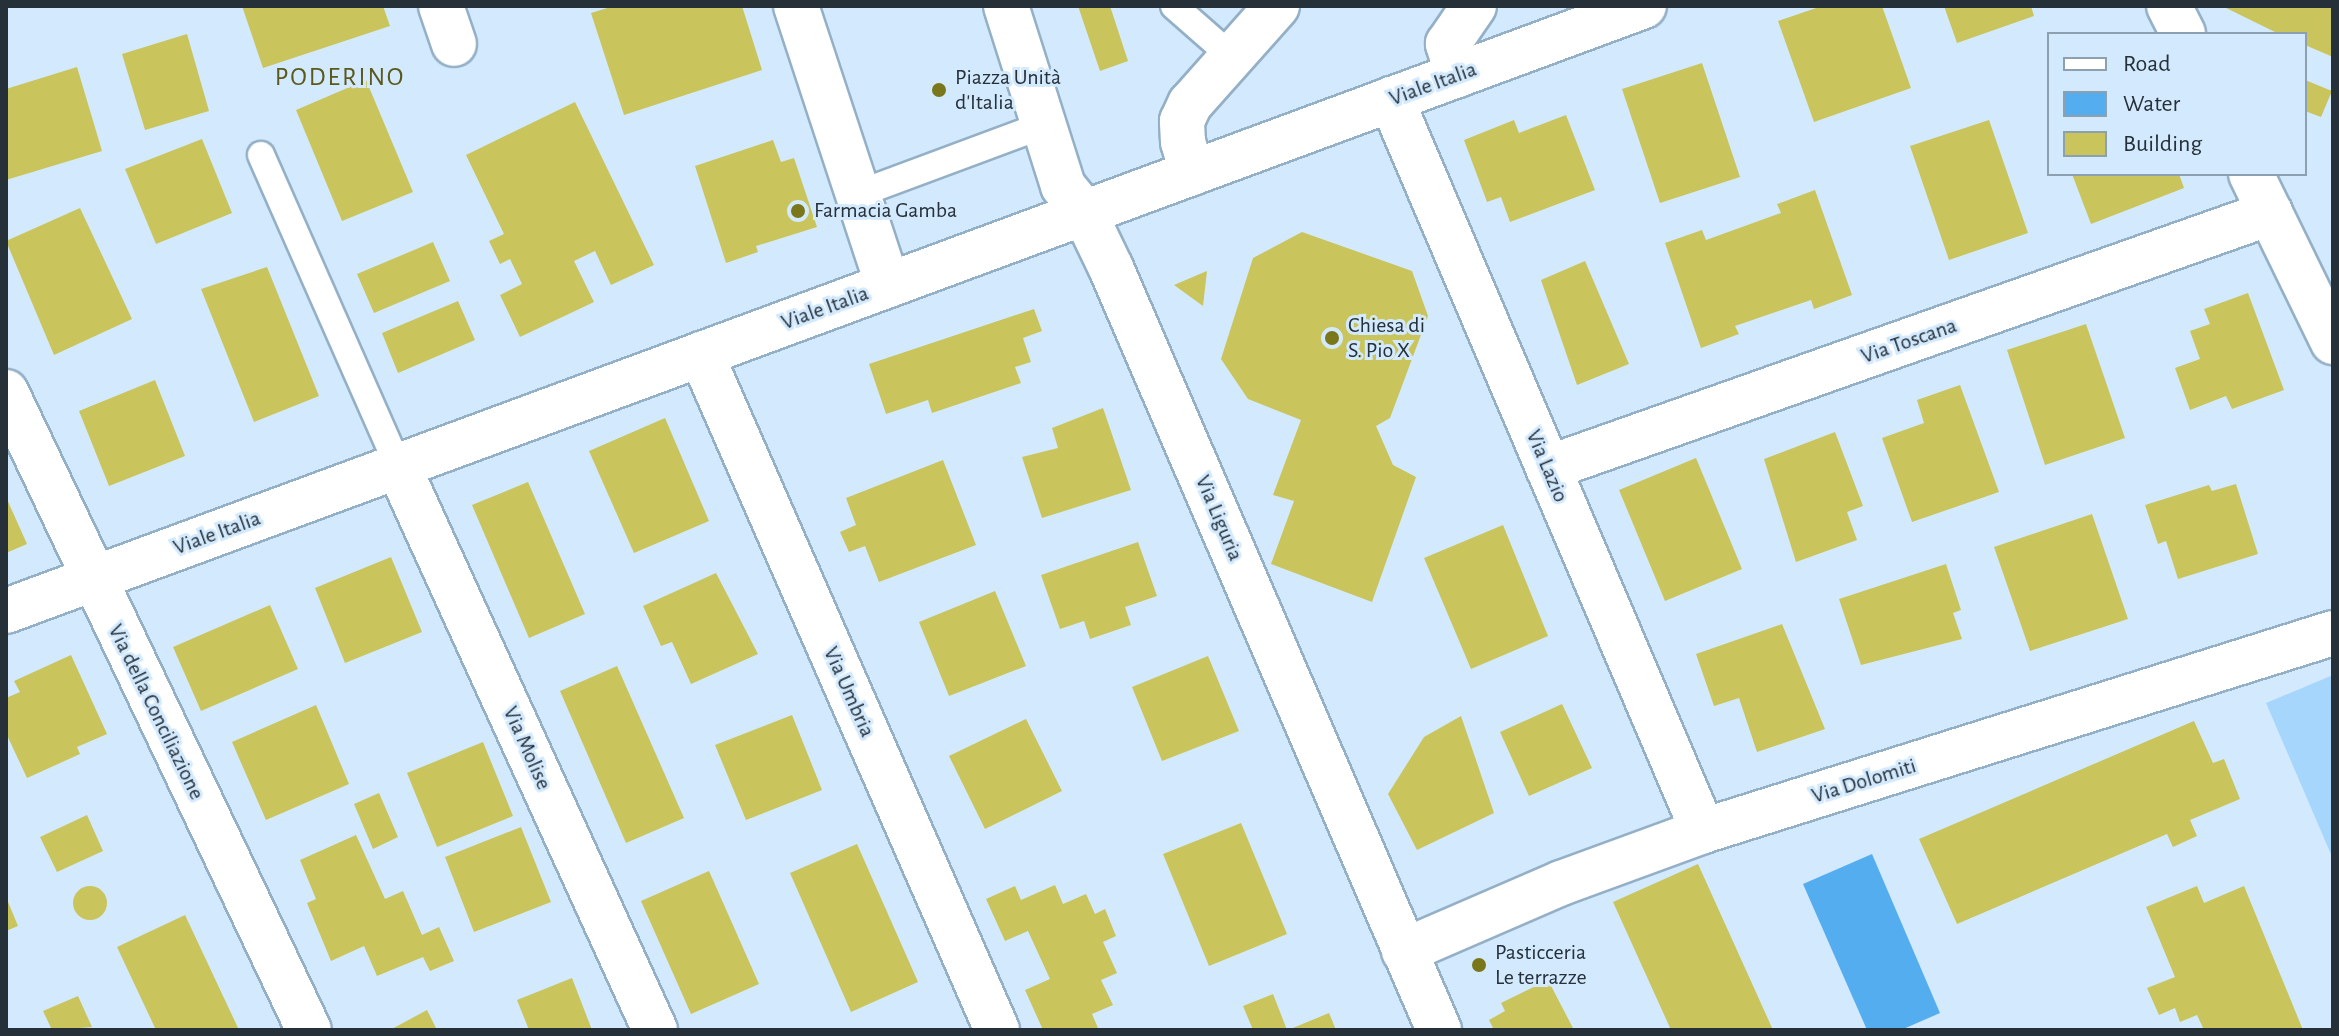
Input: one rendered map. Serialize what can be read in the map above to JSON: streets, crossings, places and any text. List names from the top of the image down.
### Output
{
  "streets": {
    "street": [
      "Viale Italia",
      "Via Toscana",
      "Via Lazio",
      "Via Liguria",
      "Via Umbria",
      "Via della Conciliazione",
      "Via Molise",
      "Via Dolomiti"
    ]
  },
  "crossings": [
    ["Viale Italia", "Via Lazio"],
    ["Viale Italia", "Via Liguria"],
    ["Viale Italia", "Via Umbria"],
    ["Viale Italia", "Via della Conciliazione"],
    ["Viale Italia", "Via Molise"],
    ["Via Toscana", "Via Lazio"],
    ["Via Lazio", "Via Dolomiti"],
    ["Via Liguria", "Via Dolomiti"]
  ],
  "districts": ["PODERINO"],
  "places": [
    "Piazza Unità d'Italia",
    "Farmacia Gamba",
    "Chiesa di S. Pio X",
    "Pasticceria Le terrazze"
  ],
  "legend": ["Road", "Water", "Building"]
}
